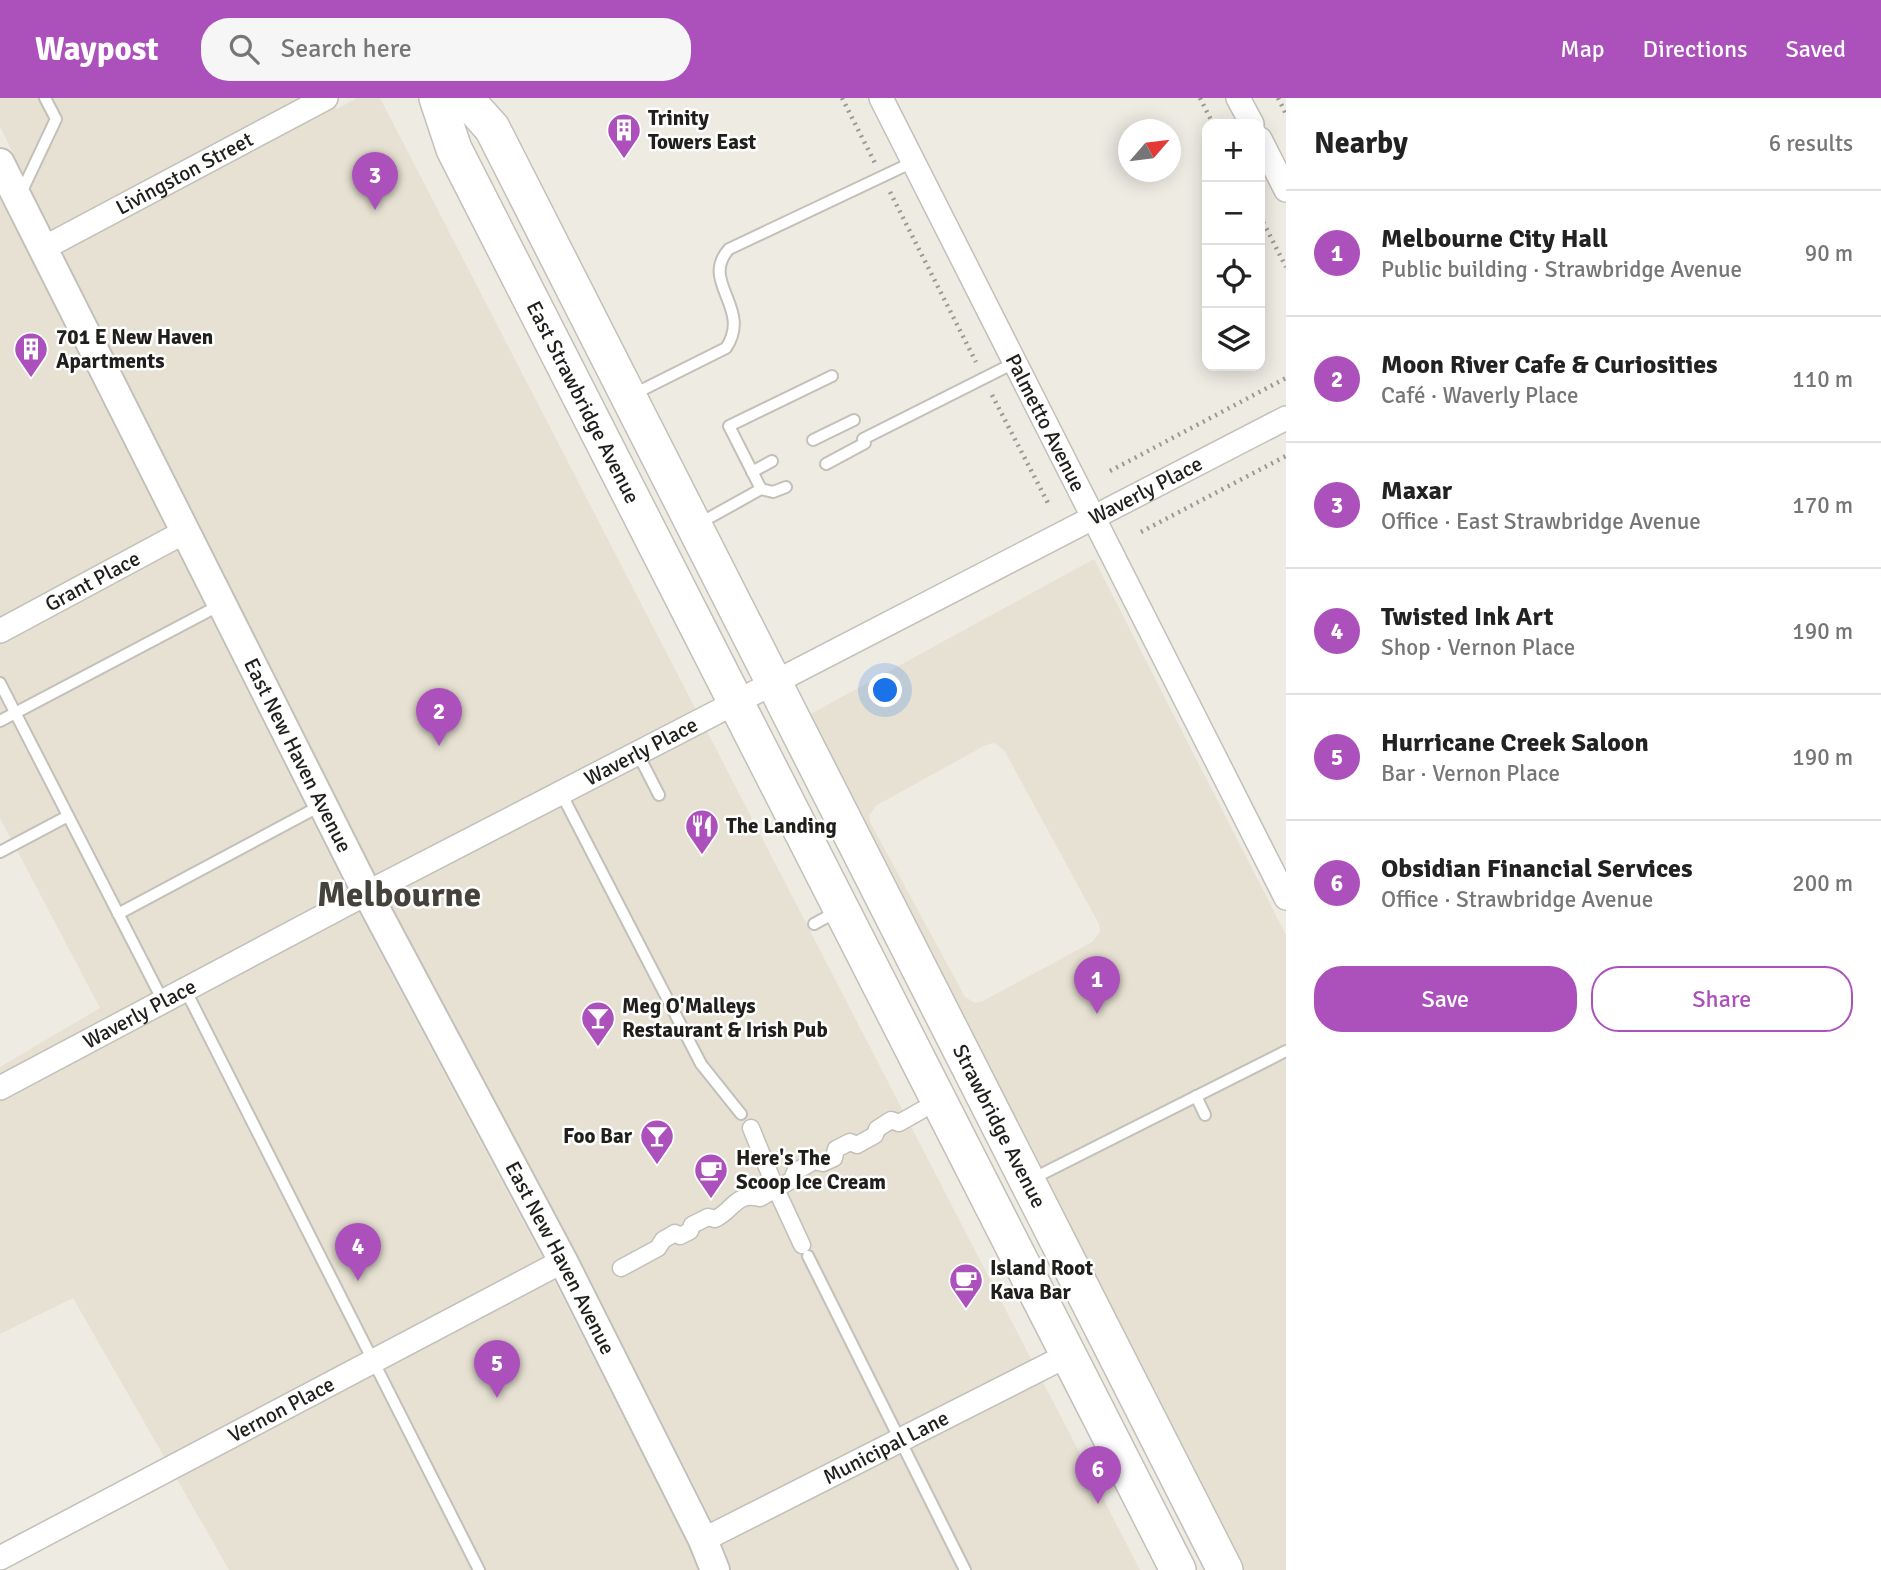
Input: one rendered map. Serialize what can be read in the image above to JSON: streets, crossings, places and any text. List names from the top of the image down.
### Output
{
  "streets": {
    "main road": ["East Strawbridge Avenue", "Strawbridge Avenue"],
    "street": [
      "Livingston Street",
      "Palmetto Avenue",
      "Waverly Place",
      "Grant Place",
      "East New Haven Avenue",
      "Vernon Place",
      "Municipal Lane"
    ]
  },
  "crossings": [
    ["Livingston Street", "East New Haven Avenue"],
    ["East Strawbridge Avenue", "Waverly Place"],
    ["East Strawbridge Avenue", "Strawbridge Avenue"],
    ["Palmetto Avenue", "Waverly Place"],
    ["Waverly Place", "East New Haven Avenue"],
    ["Waverly Place", "Strawbridge Avenue"],
    ["Grant Place", "East New Haven Avenue"],
    ["East New Haven Avenue", "Vernon Place"],
    ["East New Haven Avenue", "Municipal Lane"],
    ["Strawbridge Avenue", "Municipal Lane"]
  ],
  "districts": ["Melbourne"],
  "places": {
    "building": ["Trinity Towers East", "701 E New Haven Apartments"],
    "restaurant": ["The Landing"],
    "bar": ["Meg O'Malleys Restaurant & Irish Pub", "Foo Bar"],
    "cafe": ["Here's The Scoop Ice Cream", "Island Root Kava Bar"]
  },
  "north": "top right",
  "page": {
    "header": "Waypost",
    "search": "Search here",
    "nav": ["Map", "Directions", "Saved"],
    "heading": ["Nearby", "6 results"],
    "map_buttons": ["+", "−"],
    "pins": [
      "3",
      "2",
      "1",
      "4",
      "5",
      "6"
    ],
    "list": [
      {
        "mark": "1",
        "name": "Melbourne City Hall",
        "note": "Public building · Strawbridge Avenue",
        "value": "90 m"
      },
      {
        "mark": "2",
        "name": "Moon River Cafe & Curiosities",
        "note": "Café · Waverly Place",
        "value": "110 m"
      },
      {
        "mark": "3",
        "name": "Maxar",
        "note": "Office · East Strawbridge Avenue",
        "value": "170 m"
      },
      {
        "mark": "4",
        "name": "Twisted Ink Art",
        "note": "Shop · Vernon Place",
        "value": "190 m"
      },
      {
        "mark": "5",
        "name": "Hurricane Creek Saloon",
        "note": "Bar · Vernon Place",
        "value": "190 m"
      },
      {
        "mark": "6",
        "name": "Obsidian Financial Services",
        "note": "Office · Strawbridge Avenue",
        "value": "200 m"
      }
    ],
    "buttons": ["Save", "Share"]
  }
}
